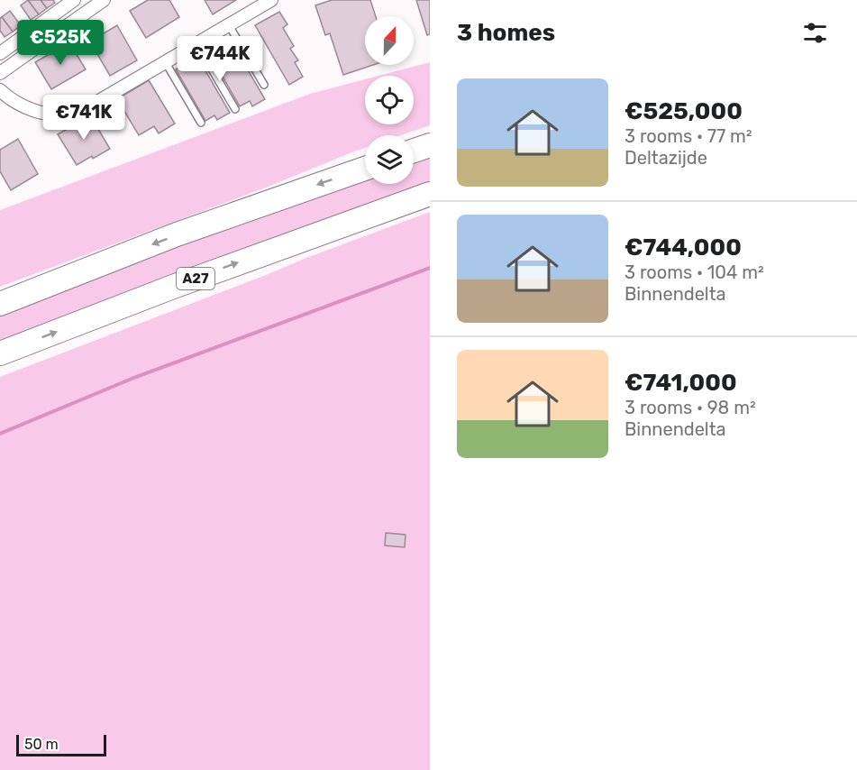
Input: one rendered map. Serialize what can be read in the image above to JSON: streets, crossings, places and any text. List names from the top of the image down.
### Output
{
  "streets": {
    "highway": ["A27"]
  },
  "scale_bar": "50 m",
  "north": "top",
  "page": {
    "heading": "3 homes",
    "price": ["€525K", "€744K", "€741K"],
    "list": [
      {
        "name": "€525,000",
        "note": "3 rooms · 77 m² · Deltazijde"
      },
      {
        "name": "€744,000",
        "note": "3 rooms · 104 m² · Binnendelta"
      },
      {
        "name": "€741,000",
        "note": "3 rooms · 98 m² · Binnendelta"
      }
    ],
    "scale": "50 m"
  }
}
